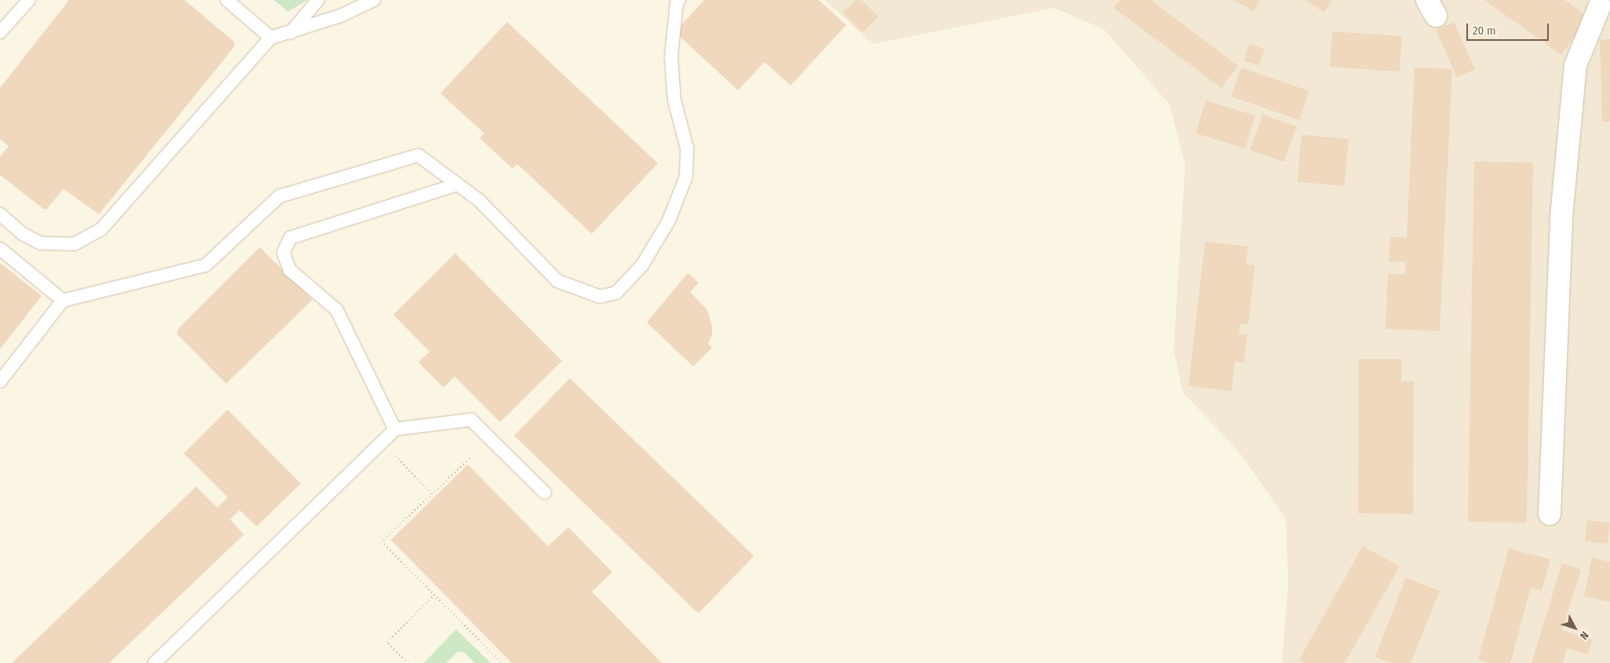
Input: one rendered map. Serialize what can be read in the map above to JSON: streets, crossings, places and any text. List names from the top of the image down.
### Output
{
  "scale_bar": "20 m",
  "north": "bottom right"
}
